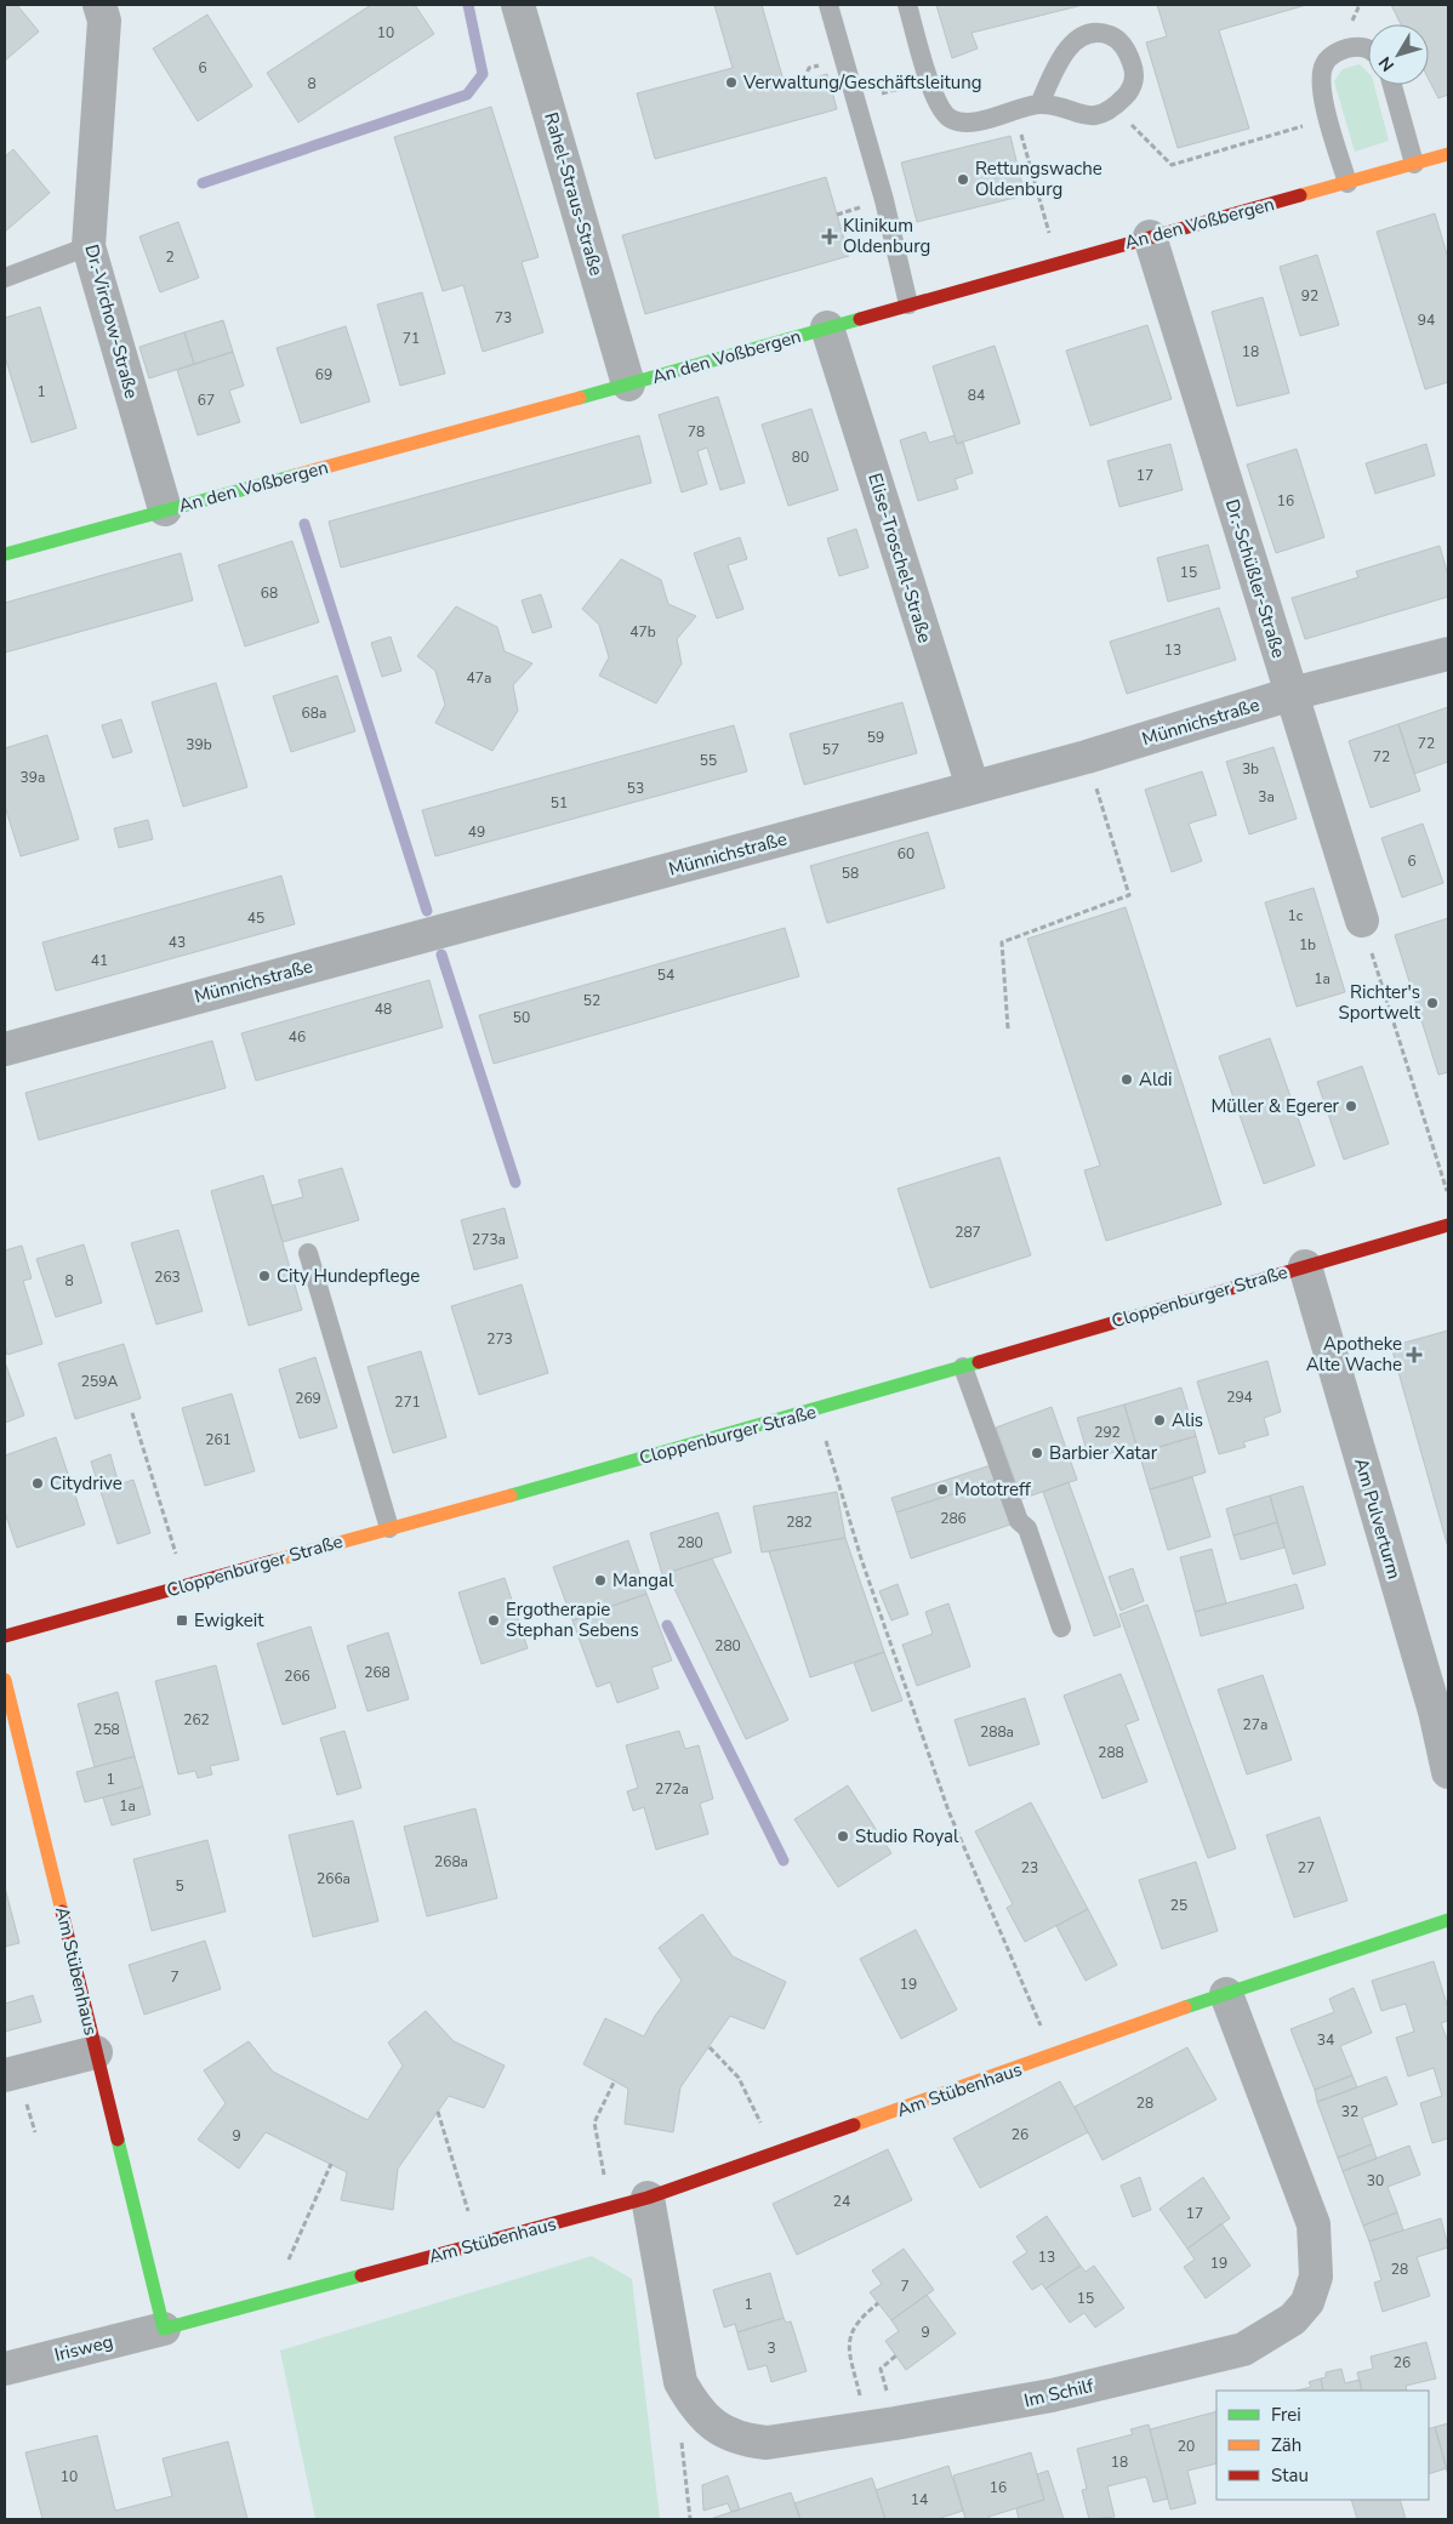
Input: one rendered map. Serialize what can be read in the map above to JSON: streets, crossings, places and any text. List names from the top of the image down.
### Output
{
  "streets": {
    "street": [
      "Rahel-Straus-Straße",
      "An den Voßbergen",
      "Dr.-Virchow-Straße",
      "Elise-Troschel-Straße",
      "Dr.-Schüßler-Straße",
      "Münnichstraße",
      "Cloppenburger Straße",
      "Am Pulverturm",
      "Am Stübenhaus",
      "Irisweg",
      "Im Schilf"
    ]
  },
  "crossings": [
    ["Rahel-Straus-Straße", "An den Voßbergen"],
    ["An den Voßbergen", "Dr.-Virchow-Straße"],
    ["An den Voßbergen", "Elise-Troschel-Straße"],
    ["An den Voßbergen", "Dr.-Schüßler-Straße"],
    ["Elise-Troschel-Straße", "Münnichstraße"],
    ["Dr.-Schüßler-Straße", "Münnichstraße"],
    ["Cloppenburger Straße", "Am Pulverturm"],
    ["Am Stübenhaus", "Irisweg"],
    ["Am Stübenhaus", "Im Schilf"]
  ],
  "places": {
    "other": [
      "Verwaltung/Geschäftsleitung",
      "Rettungswache Oldenburg",
      "Richter's Sportwelt",
      "Aldi",
      "Müller & Egerer",
      "City Hundepflege",
      "Alis",
      "Barbier Xatar",
      "Citydrive",
      "Mototreff",
      "Mangal",
      "Ergotherapie Stephan Sebens",
      "Studio Royal"
    ],
    "health": ["Klinikum Oldenburg", "Apotheke Alte Wache"],
    "transit": ["Ewigkeit"]
  },
  "house_numbers": [
    "10",
    "6",
    "8",
    "2",
    "92",
    "73",
    "94",
    "71",
    "18",
    "69",
    "1",
    "84",
    "67",
    "78",
    "80",
    "17",
    "16",
    "15",
    "68",
    "47b",
    "13",
    "47a",
    "68a",
    "59",
    "72",
    "39b",
    "57",
    "72",
    "55",
    "3b",
    "39a",
    "53",
    "3a",
    "51",
    "49",
    "60",
    "6",
    "58",
    "1c",
    "45",
    "43",
    "1b",
    "41",
    "54",
    "1a",
    "52",
    "48",
    "50",
    "46",
    "287",
    "273a",
    "263",
    "8",
    "273",
    "259A",
    "294",
    "269",
    "271",
    "292",
    "261",
    "286",
    "282",
    "280",
    "280",
    "268",
    "266",
    "262",
    "27a",
    "258",
    "288a",
    "288",
    "1",
    "272a",
    "1a",
    "268a",
    "23",
    "27",
    "266a",
    "5",
    "25",
    "7",
    "19",
    "34",
    "28",
    "32",
    "26",
    "9",
    "30",
    "24",
    "17",
    "13",
    "19",
    "28",
    "7",
    "15",
    "1",
    "9",
    "3",
    "26",
    "20",
    "18",
    "10",
    "16",
    "14"
  ],
  "legend": ["Frei", "Zäh", "Stau"],
  "north": "bottom left"
}
